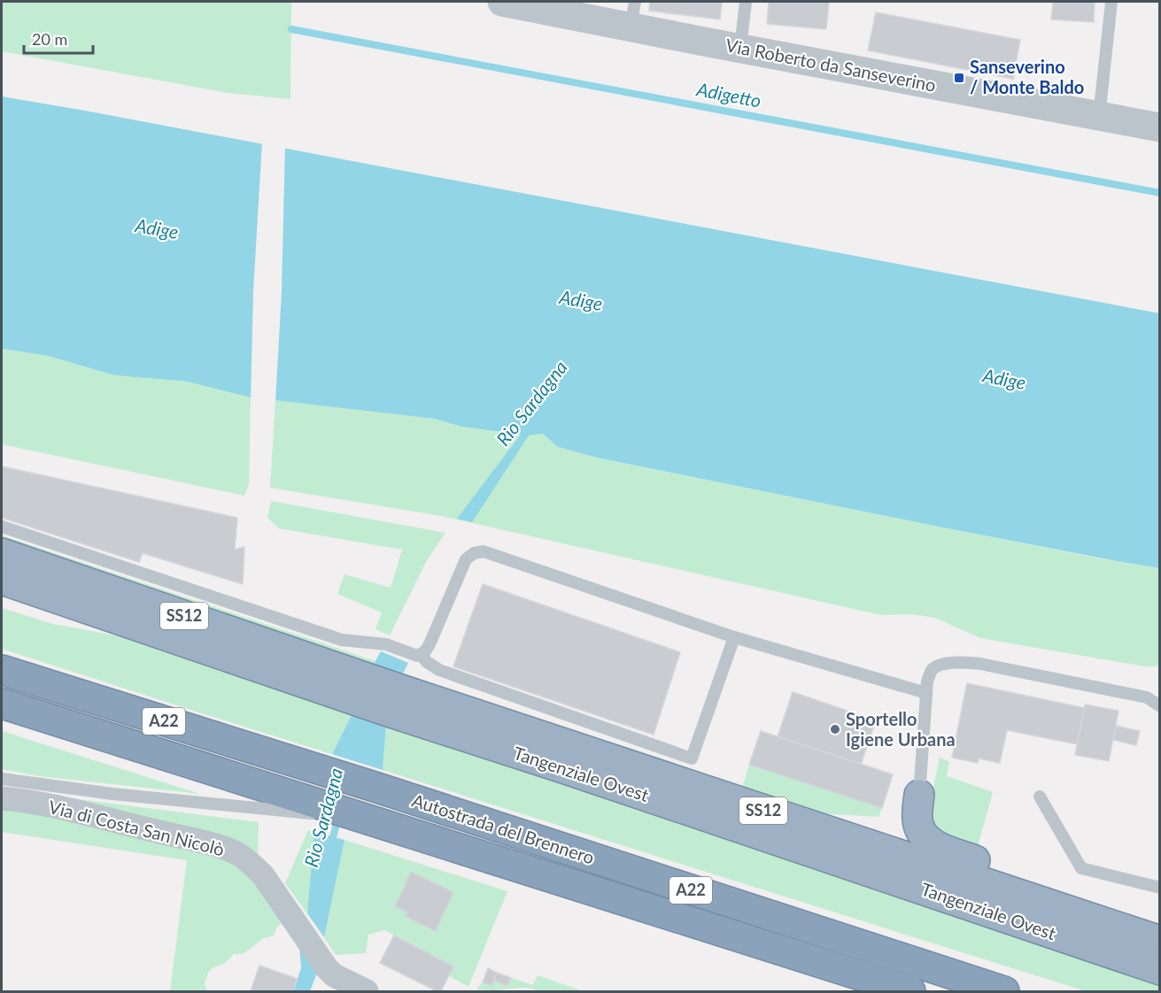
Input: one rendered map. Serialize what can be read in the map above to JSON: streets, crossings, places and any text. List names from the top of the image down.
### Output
{
  "streets": {
    "highway": [
      "SS12",
      "A22",
      "Tangenziale Ovest",
      "Autostrada del Brennero"
    ],
    "street": ["Via Roberto da Sanseverino", "Via di Costa San Nicolò"]
  },
  "water": ["Adigetto", "Adige", "Rio Sardagna"],
  "places": {
    "transit": ["Sanseverino / Monte Baldo"],
    "other": ["Sportello Igiene Urbana"]
  },
  "scale_bar": "20 m"
}
